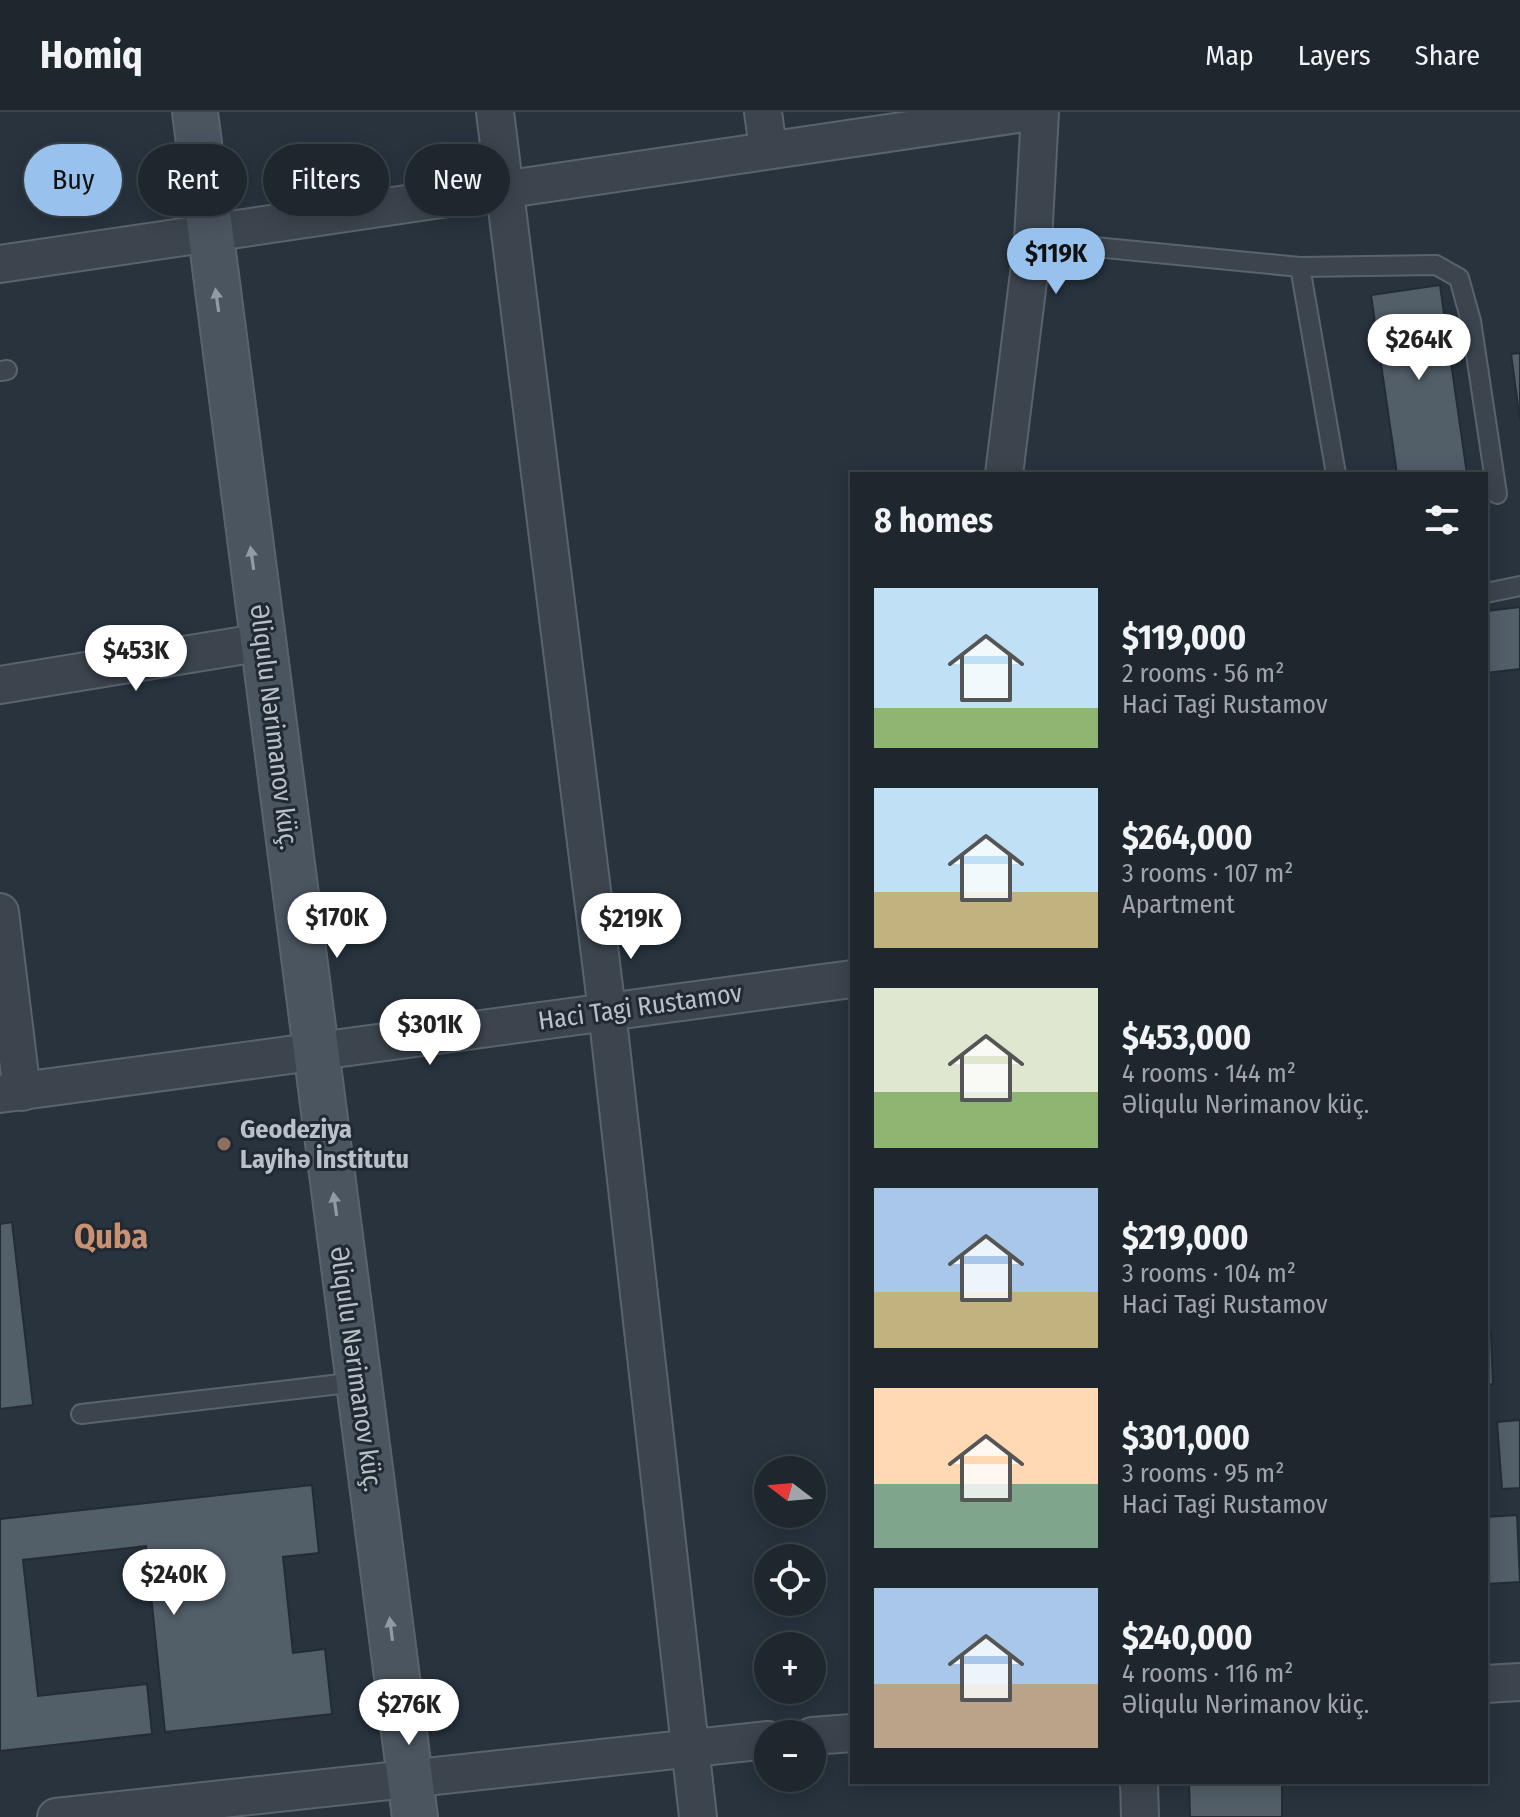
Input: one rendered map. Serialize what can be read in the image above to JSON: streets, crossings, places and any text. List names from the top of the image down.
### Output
{
  "streets": {
    "street": ["Əliqulu Nərimanov küç.", "Haci Tagi Rustamov"]
  },
  "crossings": [
    ["Əliqulu Nərimanov küç.", "Haci Tagi Rustamov"]
  ],
  "districts": ["Quba"],
  "places": ["Geodeziya Layihə İnstitutu"],
  "north": "left",
  "page": {
    "header": "Homiq",
    "nav": ["Map", "Layers", "Share"],
    "chip": [
      "Buy",
      "Rent",
      "Filters",
      "New"
    ],
    "price": [
      "$119K",
      "$264K",
      "$453K",
      "$170K",
      "$219K",
      "$301K",
      "$240K",
      "$276K"
    ],
    "heading": "8 homes",
    "list": [
      {
        "name": "$119,000",
        "note": "2 rooms · 56 m² · Haci Tagi Rustamov"
      },
      {
        "name": "$264,000",
        "note": "3 rooms · 107 m² · Apartment"
      },
      {
        "name": "$453,000",
        "note": "4 rooms · 144 m² · Əliqulu Nərimanov küç."
      },
      {
        "name": "$219,000",
        "note": "3 rooms · 104 m² · Haci Tagi Rustamov"
      },
      {
        "name": "$301,000",
        "note": "3 rooms · 95 m² · Haci Tagi Rustamov"
      },
      {
        "name": "$240,000",
        "note": "4 rooms · 116 m² · Əliqulu Nərimanov küç."
      }
    ],
    "map_buttons": ["+", "−"]
  }
}
